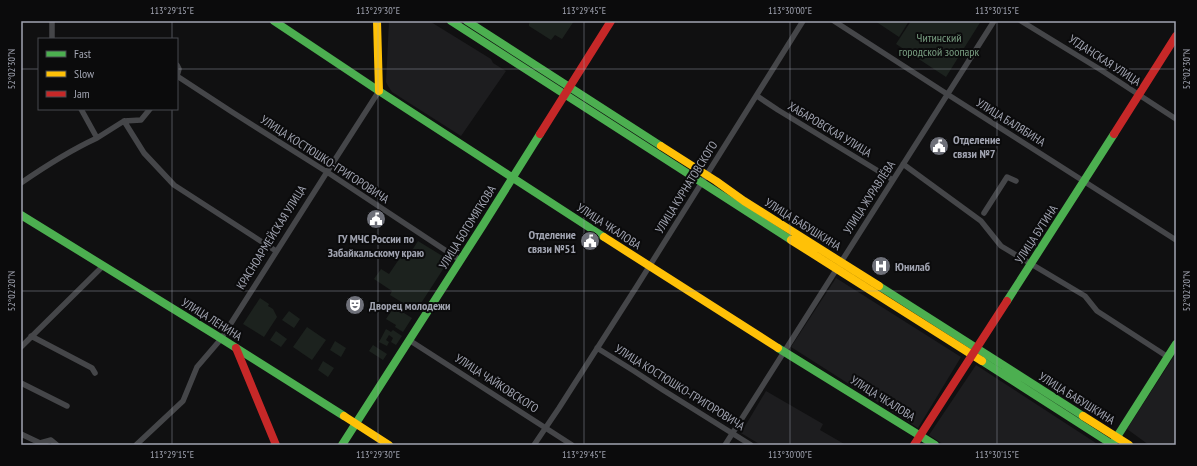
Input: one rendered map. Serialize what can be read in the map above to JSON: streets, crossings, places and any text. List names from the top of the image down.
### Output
{
  "streets": {
    "main road": [
      "УЛИЦА БАБУШКИНА",
      "УЛИЦА ЧКАЛОВА",
      "УЛИЦА БОГОМЯГКОВА",
      "УЛИЦА БУТИНА",
      "УЛИЦА ЛЕНИНА"
    ],
    "street": [
      "УГДАНСКАЯ УЛИЦА",
      "УЛИЦА БАЛЯБИНА",
      "ХАБАРОВСКАЯ УЛИЦА",
      "УЛИЦА КОСТЮШКО-ГРИГОРОВИЧА",
      "УЛИЦА КУРНАТОВСКОГО",
      "УЛИЦА ЖУРАВЛЁВА",
      "КРАСНОАРМЕЙСКАЯ УЛИЦА",
      "УЛИЦА ЧАЙКОВСКОГО"
    ]
  },
  "crossings": [
    ["УГДАНСКАЯ УЛИЦА", "УЛИЦА БУТИНА"],
    ["УЛИЦА БАЛЯБИНА", "УЛИЦА ЖУРАВЛЁВА"],
    ["УЛИЦА БАЛЯБИНА", "УЛИЦА БУТИНА"],
    ["ХАБАРОВСКАЯ УЛИЦА", "УЛИЦА КУРНАТОВСКОГО"],
    ["ХАБАРОВСКАЯ УЛИЦА", "УЛИЦА ЖУРАВЛЁВА"],
    ["УЛИЦА КОСТЮШКО-ГРИГОРОВИЧА", "УЛИЦА КУРНАТОВСКОГО"],
    ["УЛИЦА КОСТЮШКО-ГРИГОРОВИЧА", "УЛИЦА ЖУРАВЛЁВА"],
    ["УЛИЦА КОСТЮШКО-ГРИГОРОВИЧА", "УЛИЦА БОГОМЯГКОВА"],
    ["УЛИЦА КОСТЮШКО-ГРИГОРОВИЧА", "КРАСНОАРМЕЙСКАЯ УЛИЦА"],
    ["УЛИЦА КУРНАТОВСКОГО", "УЛИЦА БАБУШКИНА"],
    ["УЛИЦА КУРНАТОВСКОГО", "УЛИЦА ЧКАЛОВА"],
    ["УЛИЦА КУРНАТОВСКОГО", "УЛИЦА ЧАЙКОВСКОГО"],
    ["УЛИЦА ЖУРАВЛЁВА", "УЛИЦА БАБУШКИНА"],
    ["УЛИЦА ЖУРАВЛЁВА", "УЛИЦА ЧКАЛОВА"],
    ["УЛИЦА БАБУШКИНА", "УЛИЦА БОГОМЯГКОВА"],
    ["УЛИЦА БАБУШКИНА", "УЛИЦА БУТИНА"],
    ["УЛИЦА ЧКАЛОВА", "УЛИЦА БОГОМЯГКОВА"],
    ["УЛИЦА ЧКАЛОВА", "УЛИЦА БУТИНА"],
    ["УЛИЦА ЧКАЛОВА", "КРАСНОАРМЕЙСКАЯ УЛИЦА"],
    ["УЛИЦА БОГОМЯГКОВА", "УЛИЦА ЛЕНИНА"],
    ["УЛИЦА БОГОМЯГКОВА", "УЛИЦА ЧАЙКОВСКОГО"],
    ["КРАСНОАРМЕЙСКАЯ УЛИЦА", "УЛИЦА ЛЕНИНА"]
  ],
  "parks": ["Читинский городской зоопарк"],
  "places": {
    "public building": ["Отделение связи №7", "ГУ МЧС России по Забайкальскому краю", "Отделение связи №51"],
    "hospital": ["Юнилаб"],
    "theatre": ["Дворец молодежи"]
  },
  "legend": ["Fast", "Slow", "Jam"],
  "coordinates": [
    "113°29'15\"E",
    "113°29'30\"E",
    "113°29'45\"E",
    "113°30'00\"E",
    "113°30'15\"E",
    "52°02'30\"N",
    "52°02'20\"N"
  ]
}
